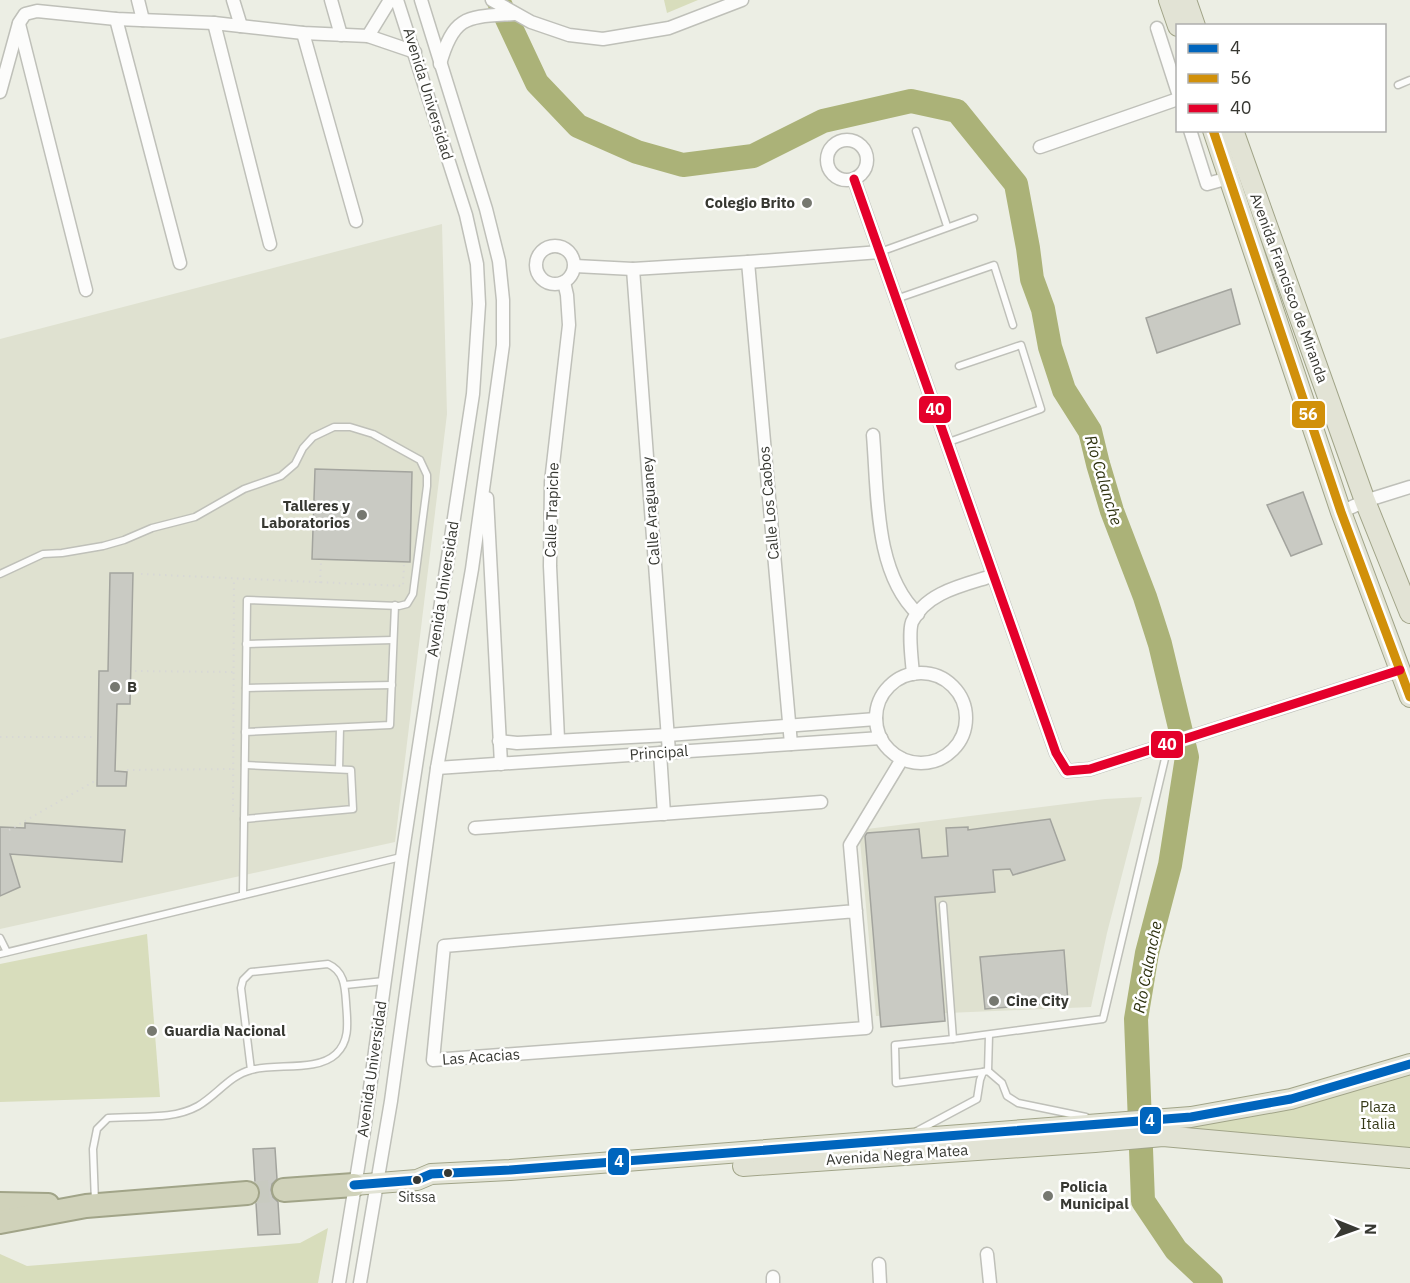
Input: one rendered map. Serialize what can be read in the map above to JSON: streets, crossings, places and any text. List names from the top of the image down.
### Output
{
  "streets": {
    "main road": ["Avenida Francisco de Miranda", "Avenida Negra Matea"],
    "street": [
      "Avenida Universidad",
      "Calle Los Caobos",
      "Calle Trapiche",
      "Calle Araguaney",
      "Principal",
      "Las Acacias"
    ]
  },
  "crossings": [
    ["Avenida Universidad", "Principal"],
    ["Calle Los Caobos", "Principal"],
    ["Calle Trapiche", "Principal"],
    ["Calle Araguaney", "Principal"],
    ["Principal", "Las Acacias"]
  ],
  "water": ["Río Calanche"],
  "parks": ["Plaza Italia"],
  "places": [
    "Colegio Brito",
    "Talleres y Laboratorios",
    "B",
    "Cine City",
    "Guardia Nacional",
    "Sitssa",
    "Policia Municipal"
  ],
  "lines": ["transit line 56", "transit line 40", "transit line 4"],
  "legend": ["4", "56", "40"],
  "north": "right"
}
